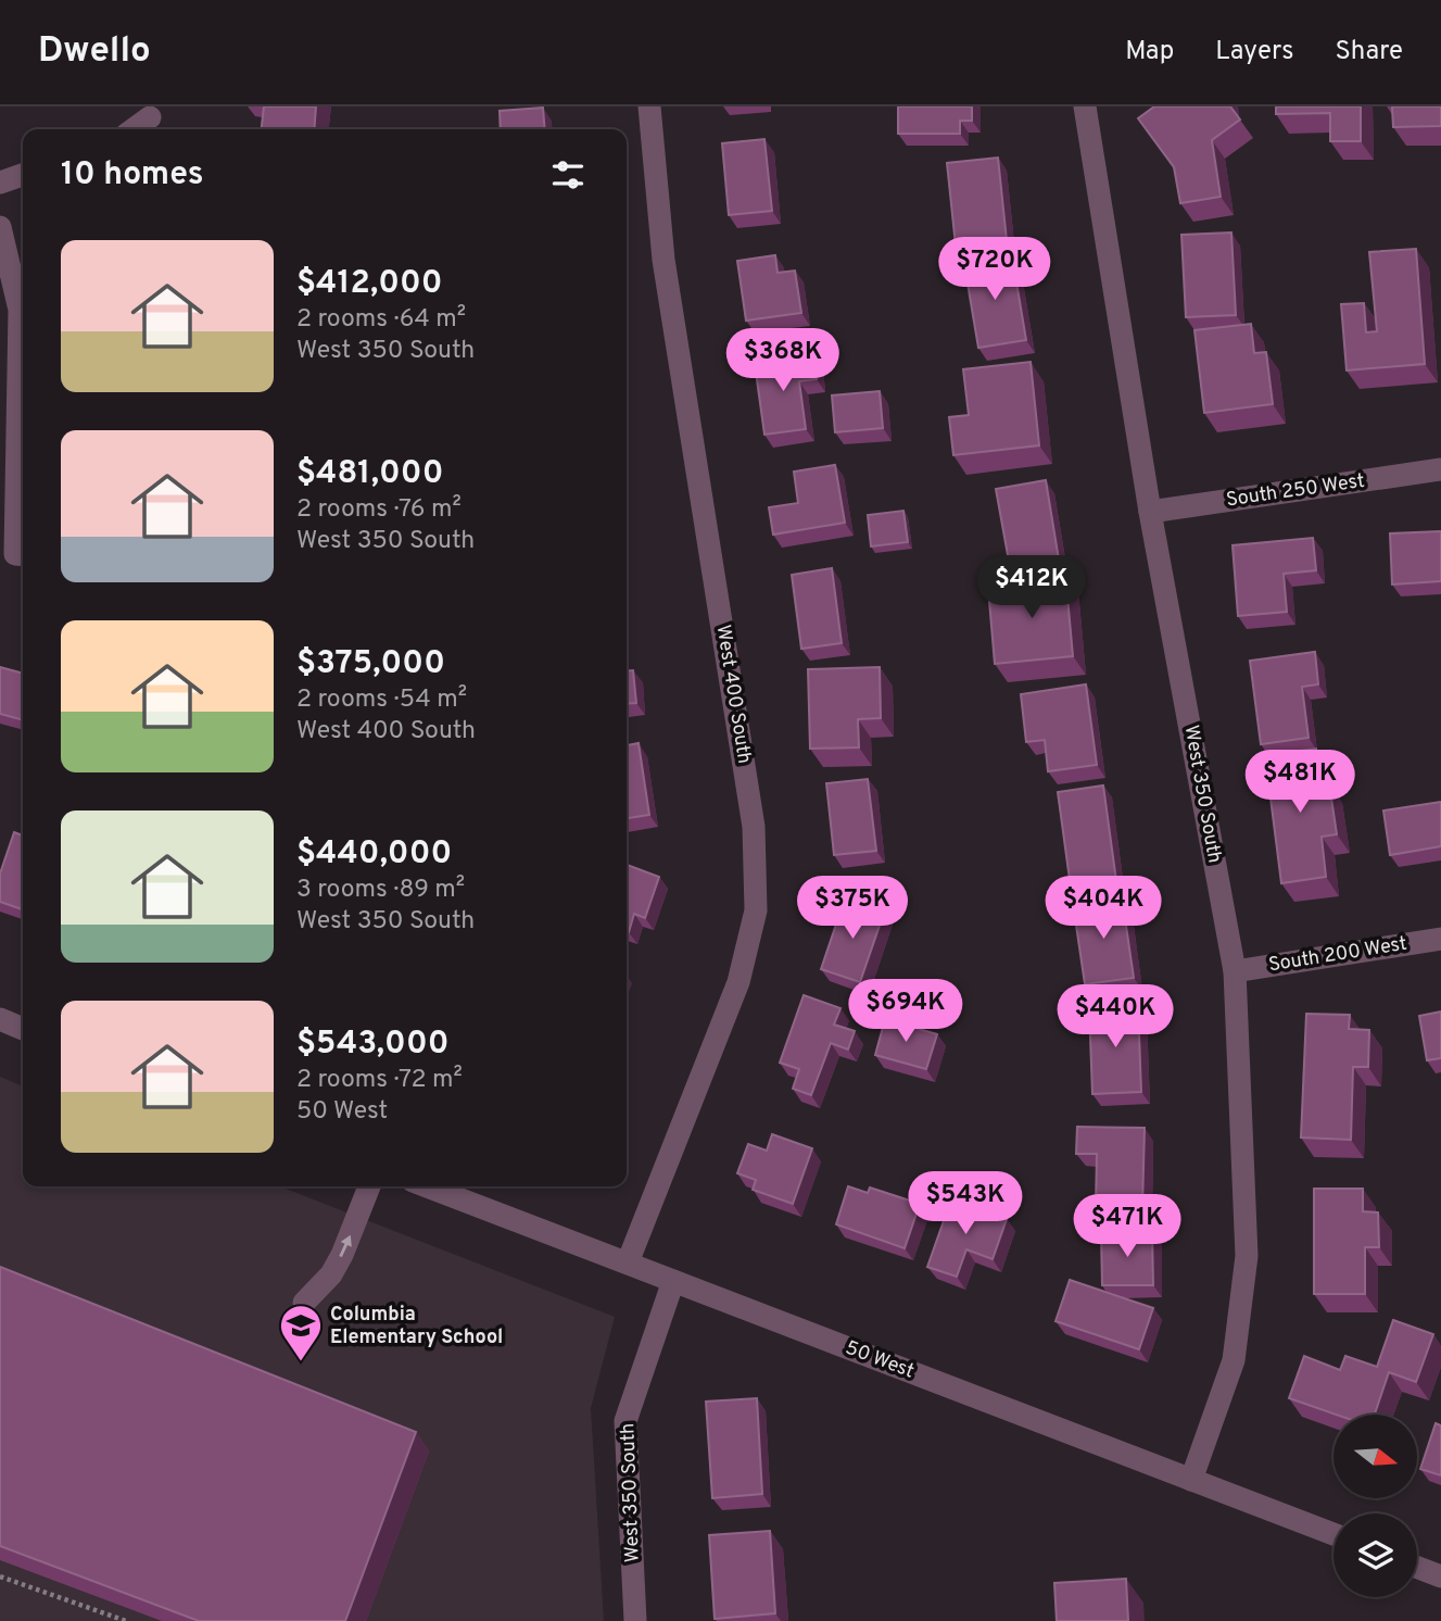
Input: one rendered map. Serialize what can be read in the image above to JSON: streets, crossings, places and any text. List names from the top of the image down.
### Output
{
  "streets": {
    "street": [
      "South 250 West",
      "West 400 South",
      "West 350 South",
      "South 200 West",
      "50 West"
    ]
  },
  "crossings": [
    ["South 250 West", "West 350 South"],
    ["West 400 South", "50 West"],
    ["West 350 South", "South 200 West"],
    ["West 350 South", "50 West"]
  ],
  "places": {
    "school or university": ["Columbia Elementary School"]
  },
  "north": "right",
  "page": {
    "header": "Dwello",
    "nav": ["Map", "Layers", "Share"],
    "heading": "10 homes",
    "list": [
      {
        "name": "$412,000",
        "note": "2 rooms · 64 m² · West 350 South"
      },
      {
        "name": "$481,000",
        "note": "2 rooms · 76 m² · West 350 South"
      },
      {
        "name": "$375,000",
        "note": "2 rooms · 54 m² · West 400 South"
      },
      {
        "name": "$440,000",
        "note": "3 rooms · 89 m² · West 350 South"
      },
      {
        "name": "$543,000",
        "note": "2 rooms · 72 m² · 50 West"
      }
    ],
    "price": [
      "$720K",
      "$368K",
      "$412K",
      "$481K",
      "$375K",
      "$404K",
      "$694K",
      "$440K",
      "$543K",
      "$471K"
    ]
  }
}
